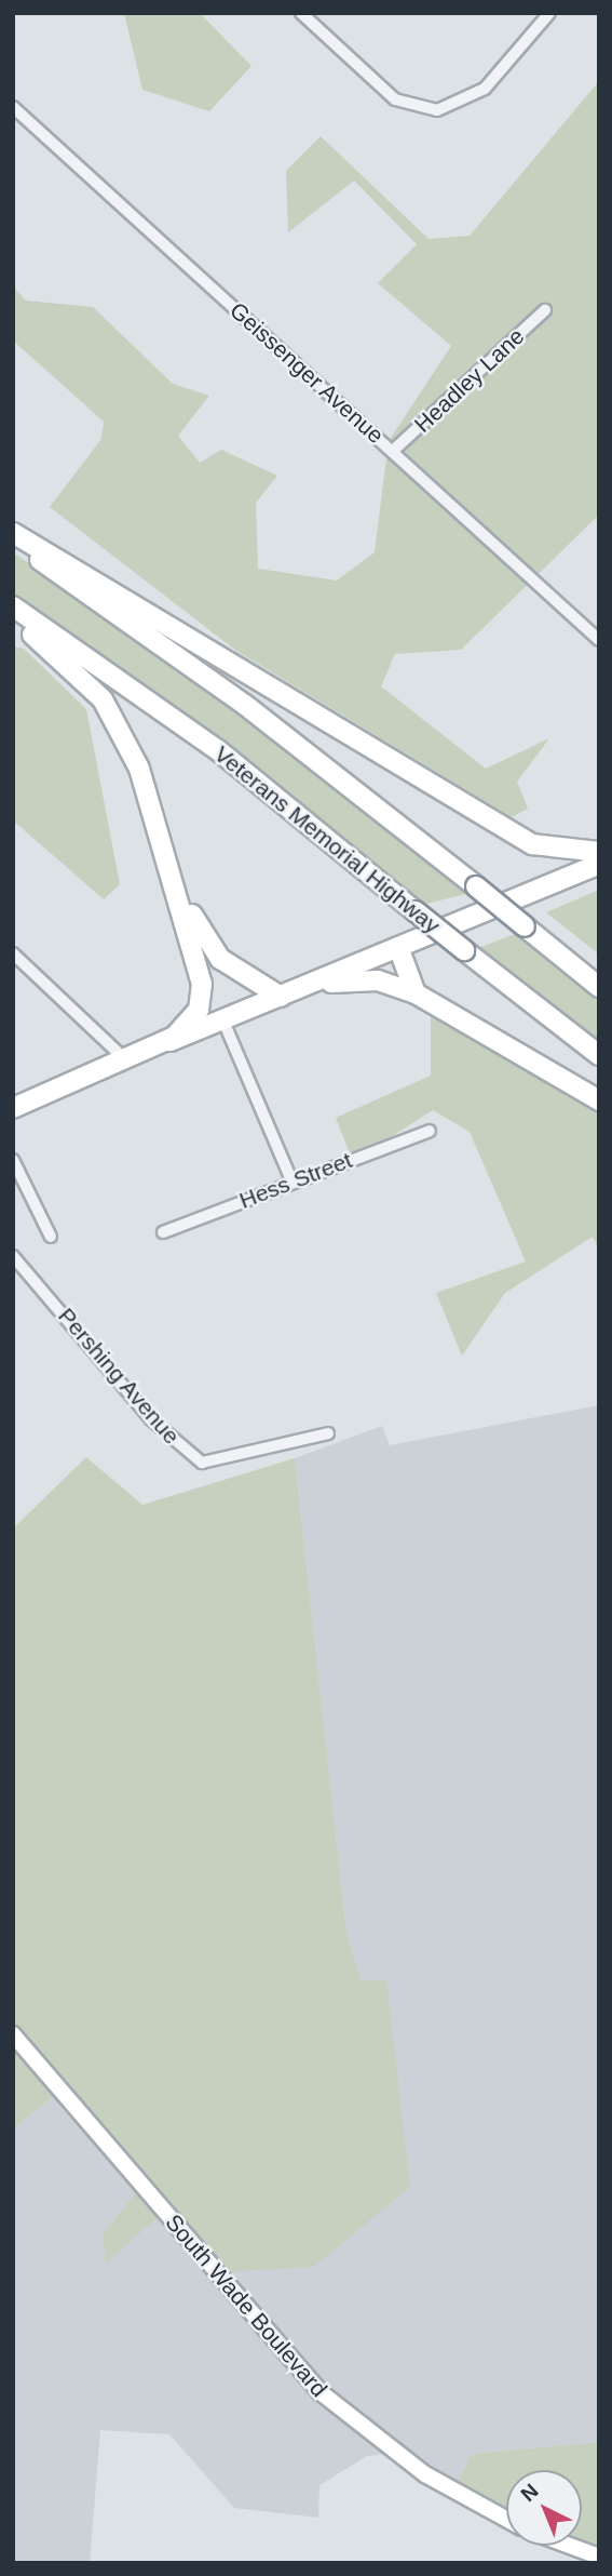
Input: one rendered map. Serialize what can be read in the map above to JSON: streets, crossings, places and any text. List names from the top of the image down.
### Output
{
  "streets": {
    "highway": ["Veterans Memorial Highway"],
    "main road": ["South Wade Boulevard"],
    "street": [
      "Geissenger Avenue",
      "Headley Lane",
      "Hess Street",
      "Pershing Avenue"
    ]
  },
  "crossings": [
    ["Geissenger Avenue", "Headley Lane"]
  ],
  "north": "top left"
}
